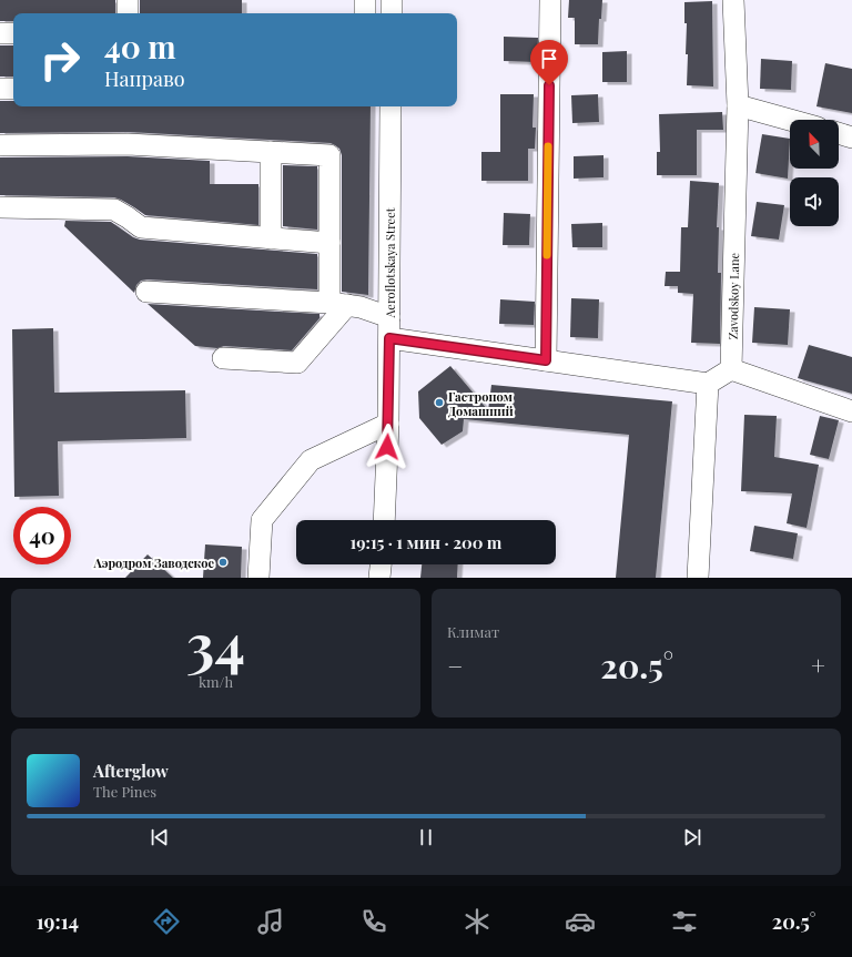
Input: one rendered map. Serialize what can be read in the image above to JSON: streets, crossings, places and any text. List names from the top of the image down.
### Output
{
  "streets": {
    "street": ["Aeroflotskaya Street", "Zavodskoy Lane"]
  },
  "places": ["Гастроном Домашний", "Аэродром Заводское"],
  "north": "top left",
  "page": {
    "turn": ["40 m", "Направо"],
    "limit": "40",
    "trip": "19:15 · 1 мин · 200 m",
    "tile": [
      ["34", "km/h"],
      "Климат"
    ],
    "heat": ["−", "20.5°", "+"],
    "song": ["Afterglow", "The Pines"],
    "tabs": ["19:14", "20.5°"]
  }
}
